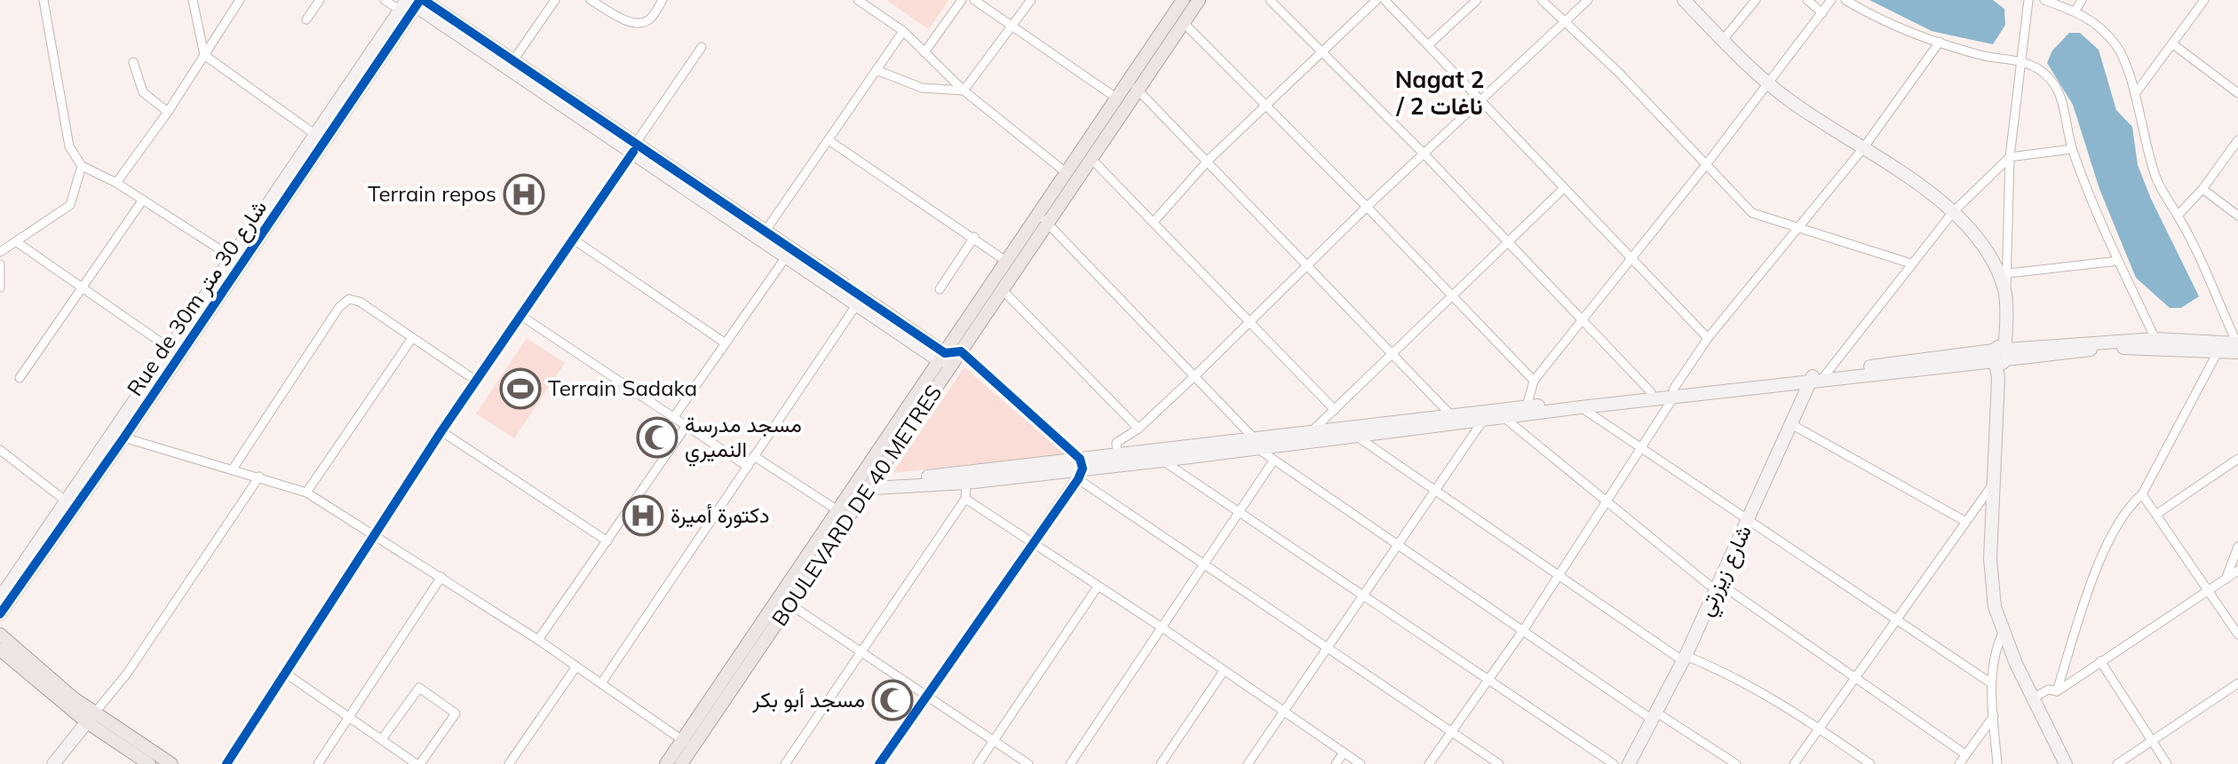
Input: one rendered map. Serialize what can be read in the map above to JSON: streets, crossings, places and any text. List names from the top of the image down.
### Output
{
  "streets": {
    "main road": ["BOULEVARD DE 40 METRES"],
    "street": ["Rue de 30m شارع 30 متر", "شارع زيزرتي"]
  },
  "districts": ["Nagat 2 / ناغات 2"],
  "places": {
    "hospital": ["Terrain repos", "دكتورة أميرة"],
    "sports": ["Terrain Sadaka"],
    "mosque": ["مسجد مدرسة النميري", "مسجد أبو بكر"]
  }
}
